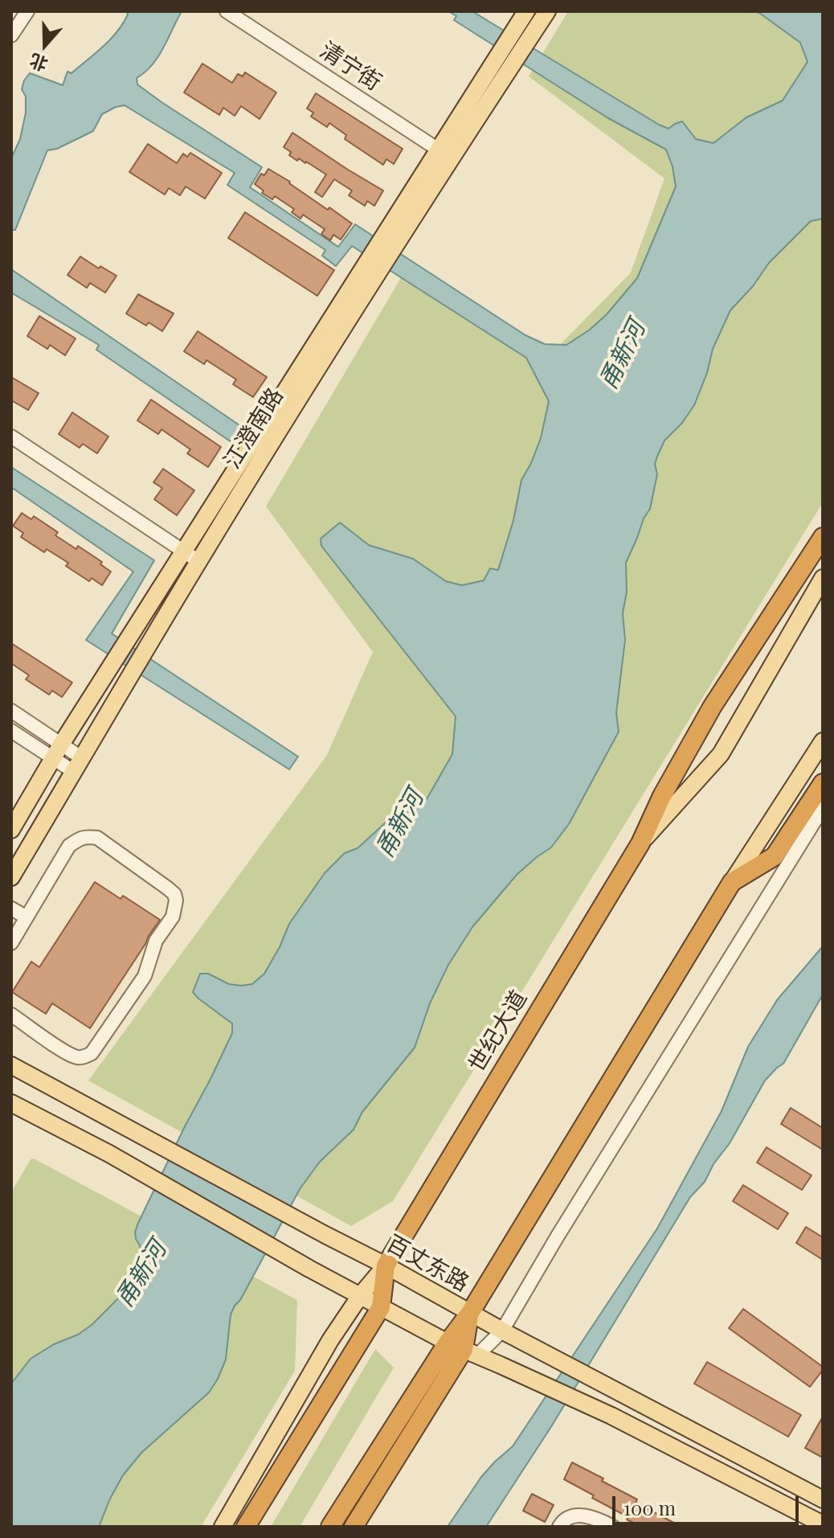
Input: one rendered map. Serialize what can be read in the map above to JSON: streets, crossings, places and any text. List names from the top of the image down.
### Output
{
  "streets": {
    "highway": ["世纪大道"],
    "main road": ["江澄南路", "百丈东路"],
    "street": ["清宁街"]
  },
  "crossings": [
    ["清宁街", "江澄南路"],
    ["世纪大道", "百丈东路"]
  ],
  "water": ["甬新河"],
  "scale_bar": "100 m",
  "north": "bottom"
}
